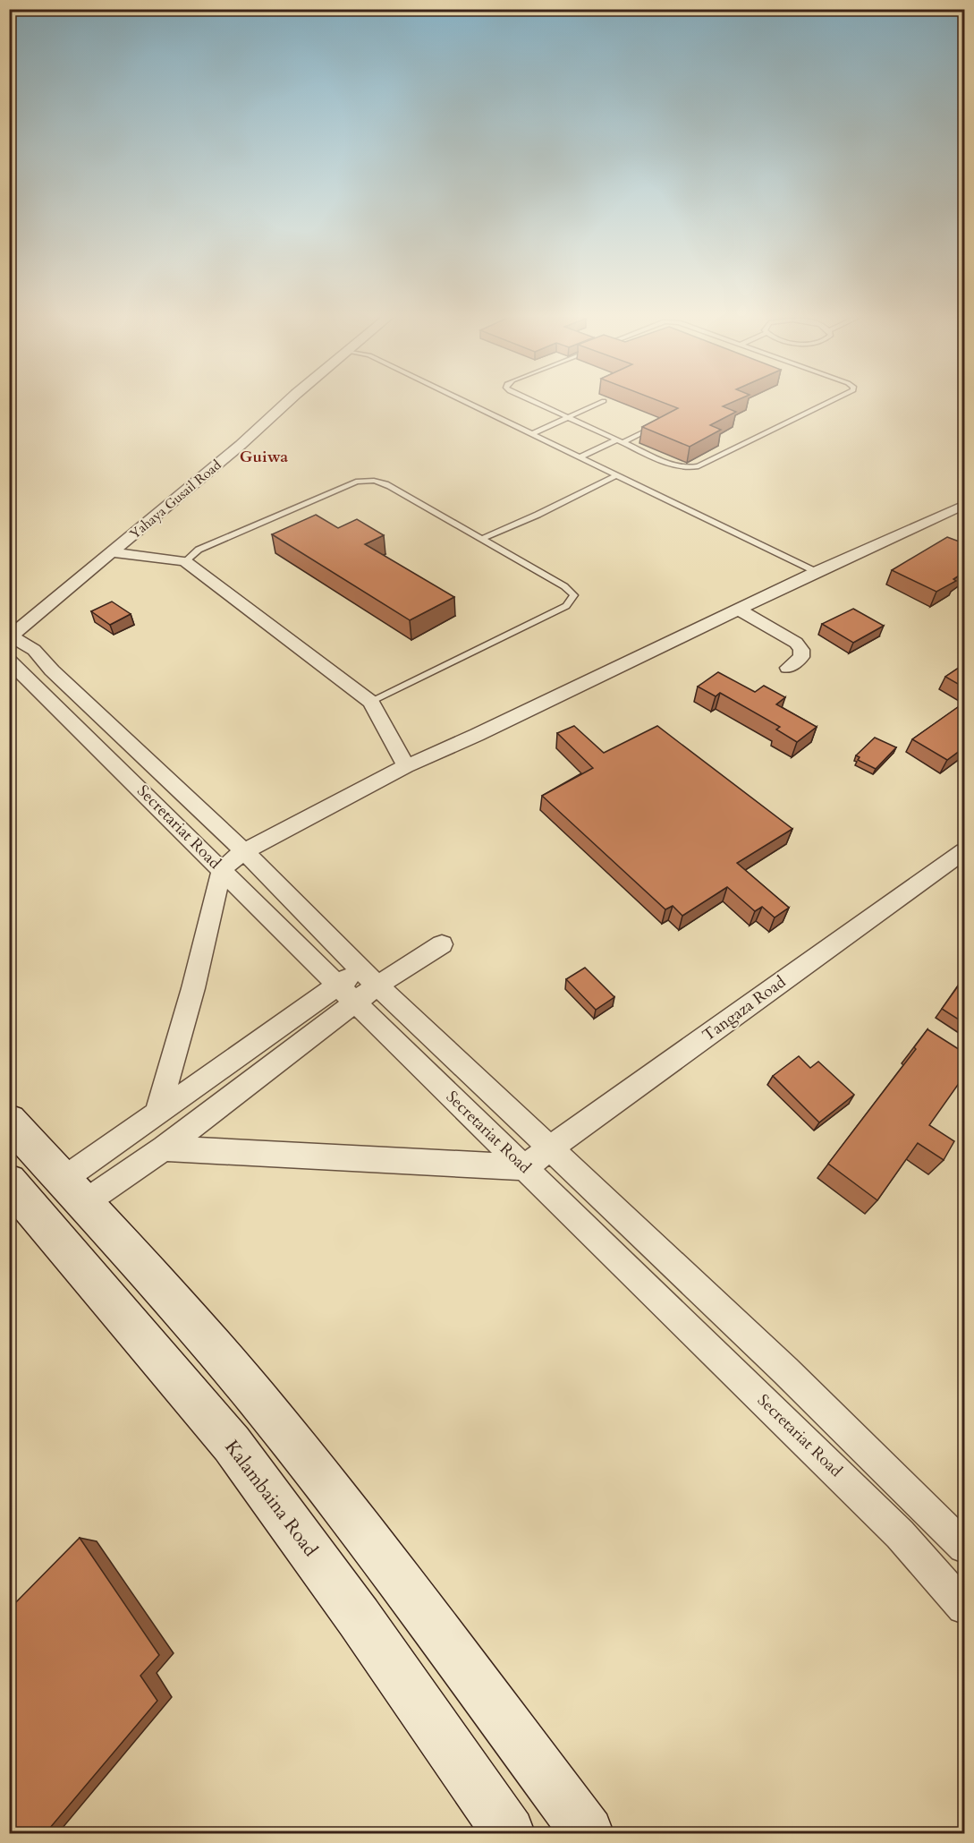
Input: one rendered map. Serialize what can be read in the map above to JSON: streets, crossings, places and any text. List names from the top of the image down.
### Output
{
  "streets": {
    "main road": ["Kalambaina Road"],
    "street": ["Yahaya Gusail Road", "Secretariat Road", "Tangaza Road"]
  },
  "crossings": [
    ["Yahaya Gusail Road", "Secretariat Road"],
    ["Secretariat Road", "Tangaza Road"]
  ],
  "districts": ["Guiwa"]
}
